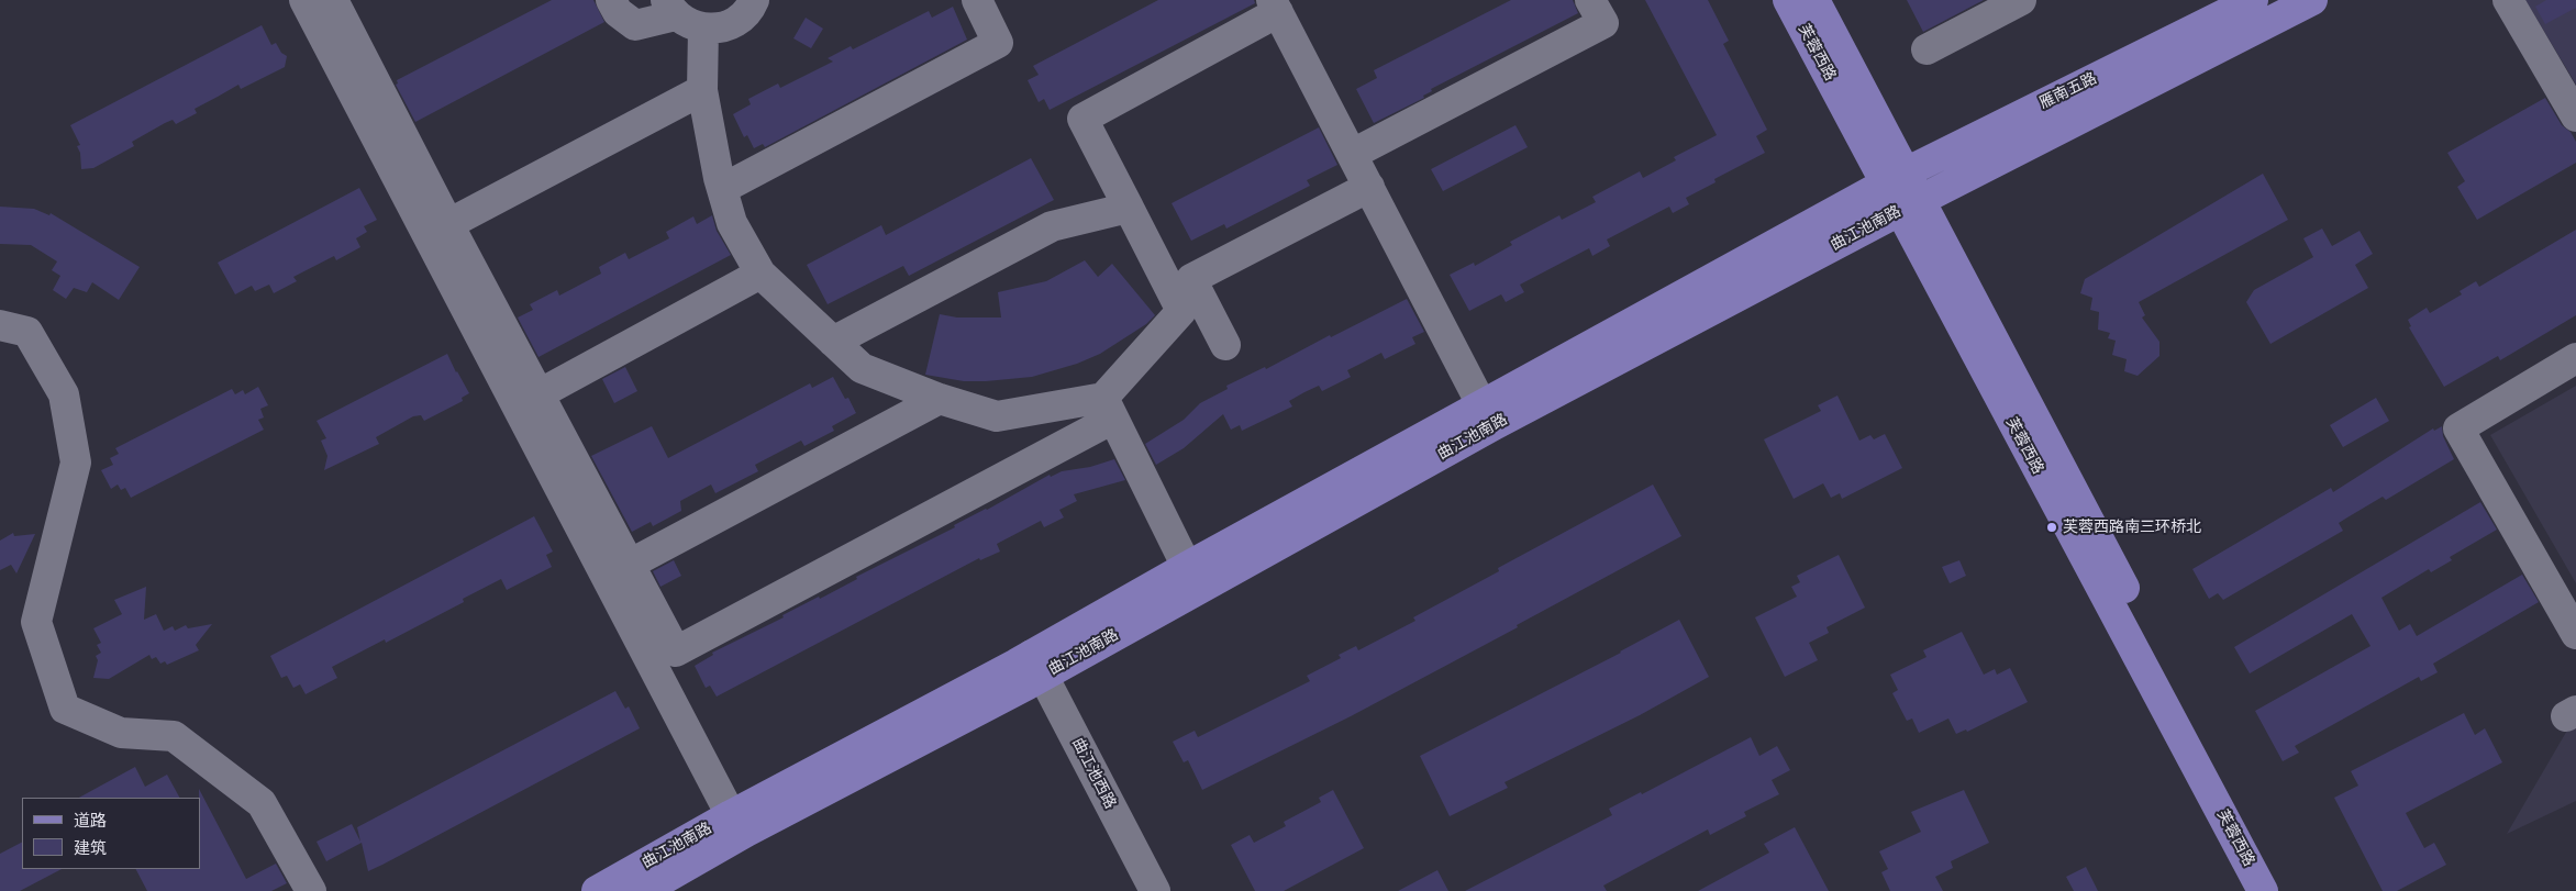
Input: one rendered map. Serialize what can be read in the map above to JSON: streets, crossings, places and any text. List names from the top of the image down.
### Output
{
  "streets": {
    "main road": ["芙蓉西路", "雁南五路", "曲江池南路"],
    "street": ["曲江池西路"]
  },
  "crossings": [
    ["芙蓉西路", "雁南五路"],
    ["芙蓉西路", "曲江池南路"],
    ["雁南五路", "曲江池南路"],
    ["曲江池南路", "曲江池西路"]
  ],
  "places": ["芙蓉西路南三环桥北"],
  "legend": ["道路", "建筑"]
}
